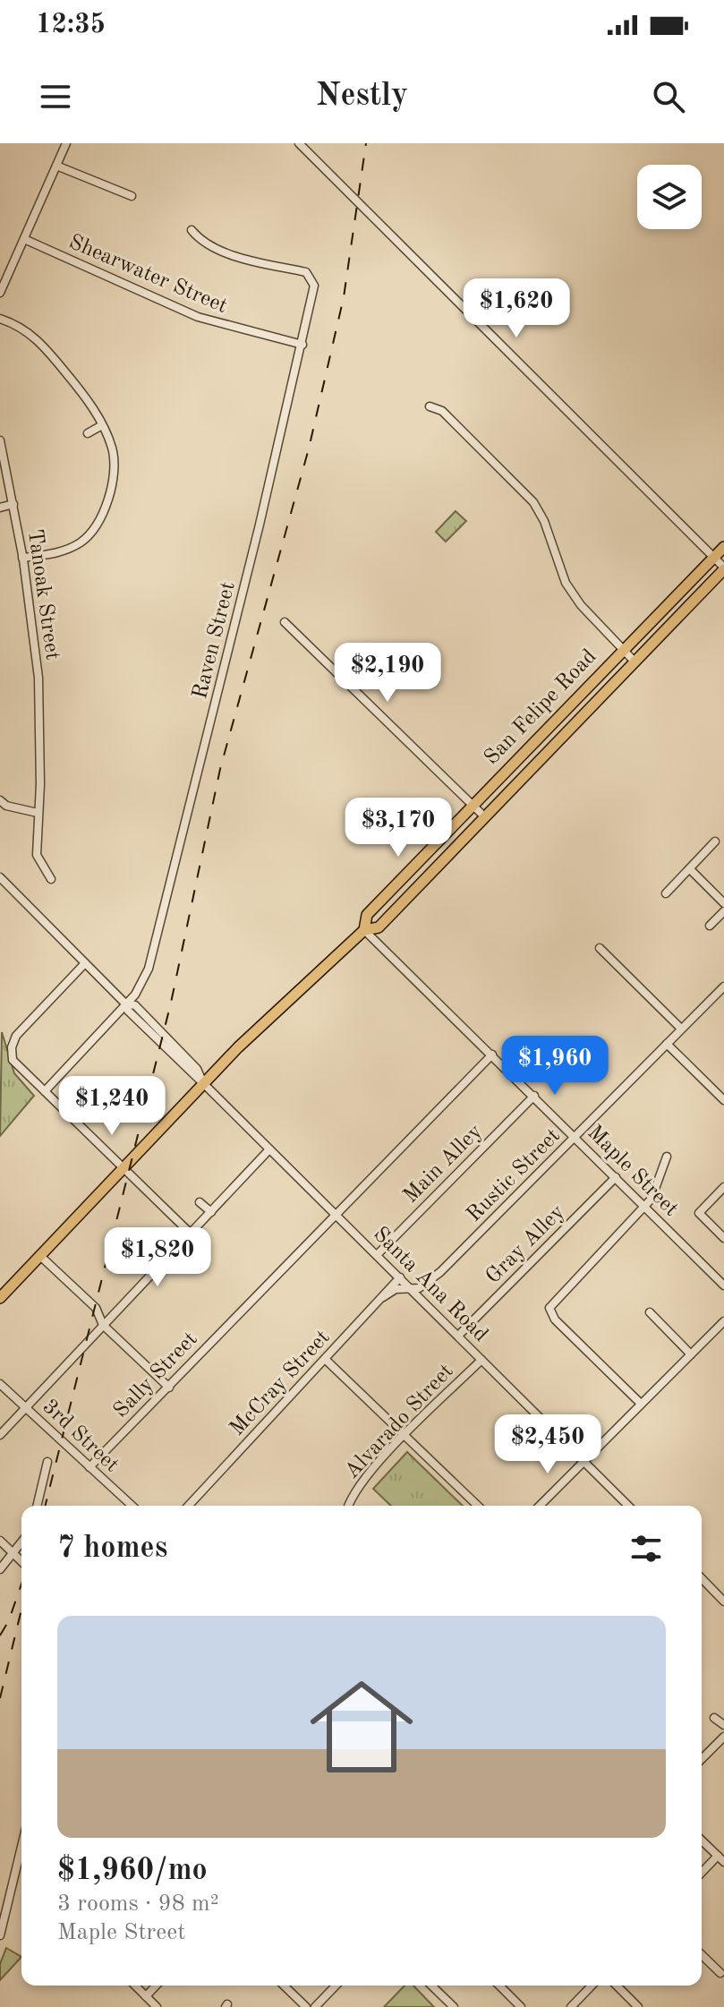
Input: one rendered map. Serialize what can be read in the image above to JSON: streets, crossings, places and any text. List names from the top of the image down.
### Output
{
  "streets": {
    "main road": ["San Felipe Road"],
    "street": [
      "Shearwater Street",
      "Tanoak Street",
      "Raven Street",
      "Main Alley",
      "Maple Street",
      "Rustic Street",
      "Gray Alley",
      "Santa Ana Road",
      "Sally Street",
      "McCray Street",
      "Alvarado Street",
      "3rd Street"
    ]
  },
  "crossings": [
    ["Shearwater Street", "Raven Street"],
    ["Raven Street", "Santa Ana Road"],
    ["San Felipe Road", "Maple Street"],
    ["San Felipe Road", "Santa Ana Road"],
    ["Main Alley", "Maple Street"],
    ["Main Alley", "Santa Ana Road"],
    ["Maple Street", "Rustic Street"],
    ["Maple Street", "Gray Alley"],
    ["Maple Street", "Sally Street"],
    ["Rustic Street", "Santa Ana Road"],
    ["Rustic Street", "McCray Street"],
    ["Gray Alley", "Santa Ana Road"],
    ["Santa Ana Road", "Sally Street"],
    ["Santa Ana Road", "McCray Street"],
    ["Santa Ana Road", "Alvarado Street"],
    ["Sally Street", "3rd Street"]
  ],
  "page": {
    "status": "12:35",
    "header": "Nestly",
    "price": [
      "$1,620",
      "$2,190",
      "$3,170",
      "$1,960",
      "$1,240",
      "$1,820",
      "$2,450"
    ],
    "heading": "7 homes",
    "list": [
      {
        "name": "$1,960/mo",
        "note": "3 rooms · 98 m² · Maple Street"
      }
    ]
  }
}
